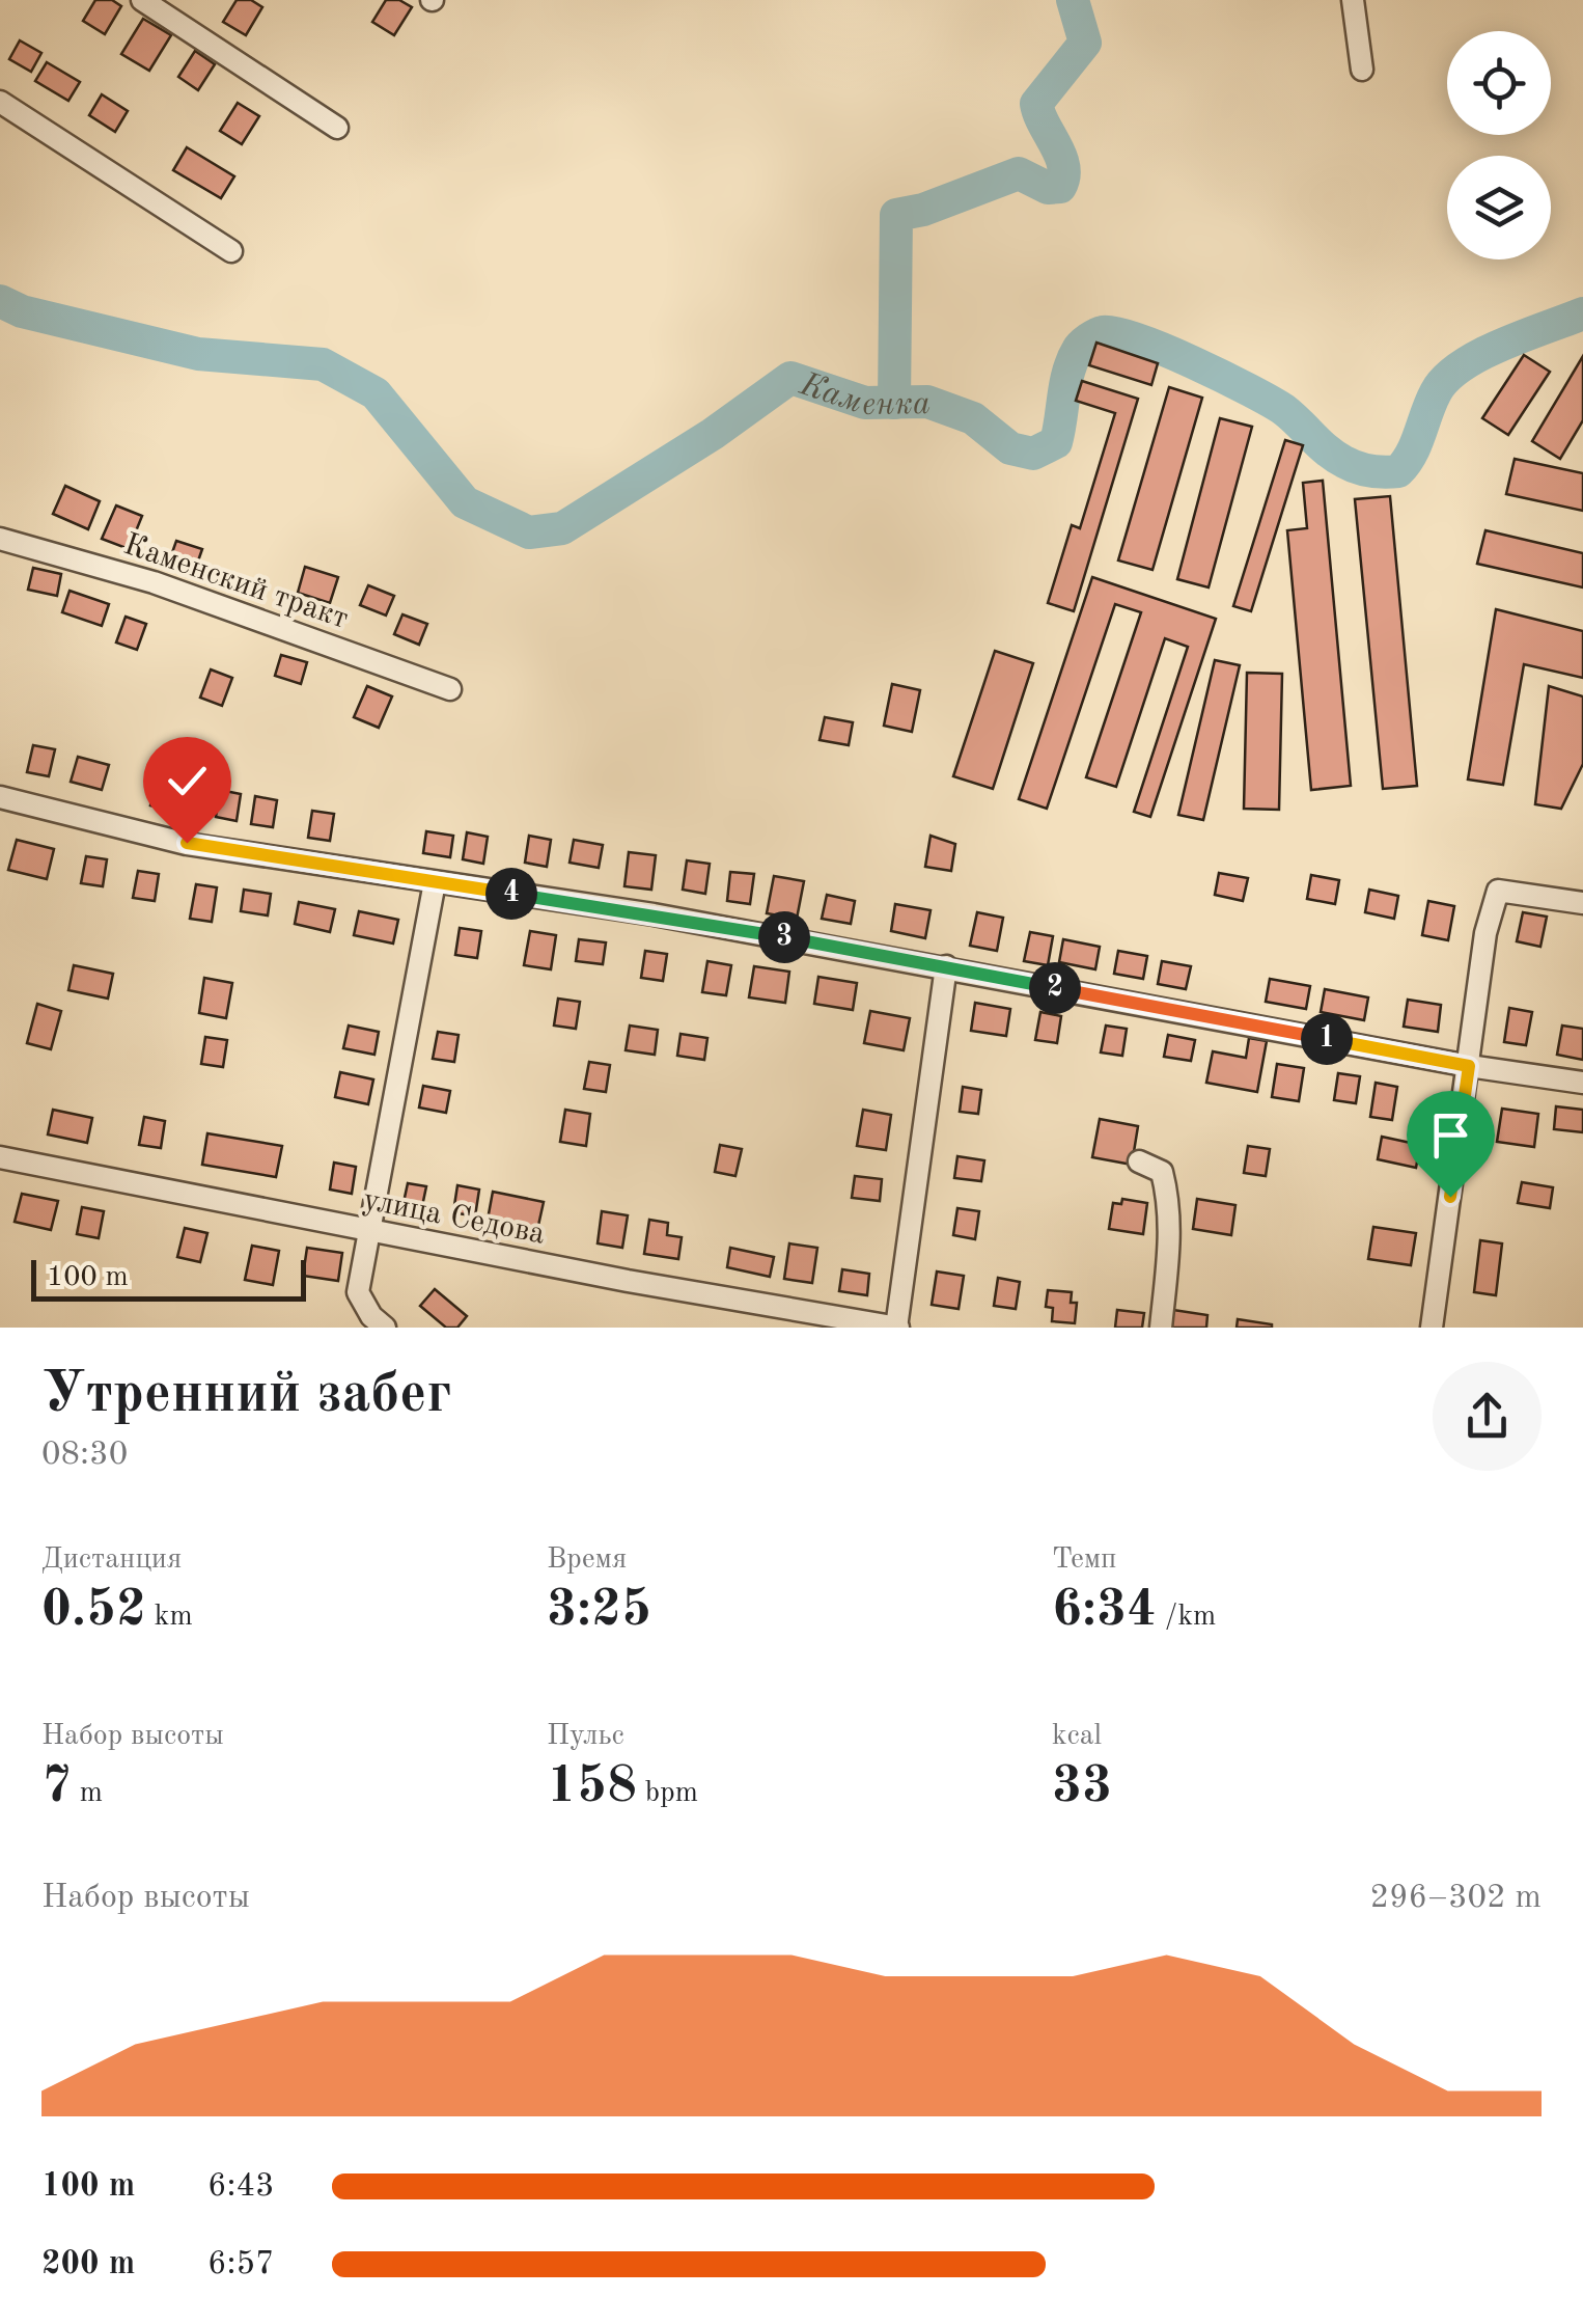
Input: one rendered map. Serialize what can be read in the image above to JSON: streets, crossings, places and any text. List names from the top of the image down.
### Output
{
  "streets": {
    "street": ["Каменский тракт", "улица Седова"]
  },
  "water": ["Каменка"],
  "scale_bar": "100 m",
  "page": {
    "pins": [
      "4",
      "3",
      "2",
      "1"
    ],
    "scale": "100 m",
    "heading": ["Утренний забег", "08:30"],
    "stats": [
      ["Дистанция", "0.52 km"],
      ["Время", "3:25"],
      ["Темп", "6:34 /km"],
      ["Набор высоты", "7 m"],
      ["Пульс", "158 bpm"],
      ["kcal", "33"]
    ],
    "chart": ["Набор высоты", "296–302 m"],
    "list": [
      {
        "name": "100 m",
        "note": "6:43"
      },
      {
        "name": "200 m",
        "note": "6:57"
      }
    ]
  }
}
